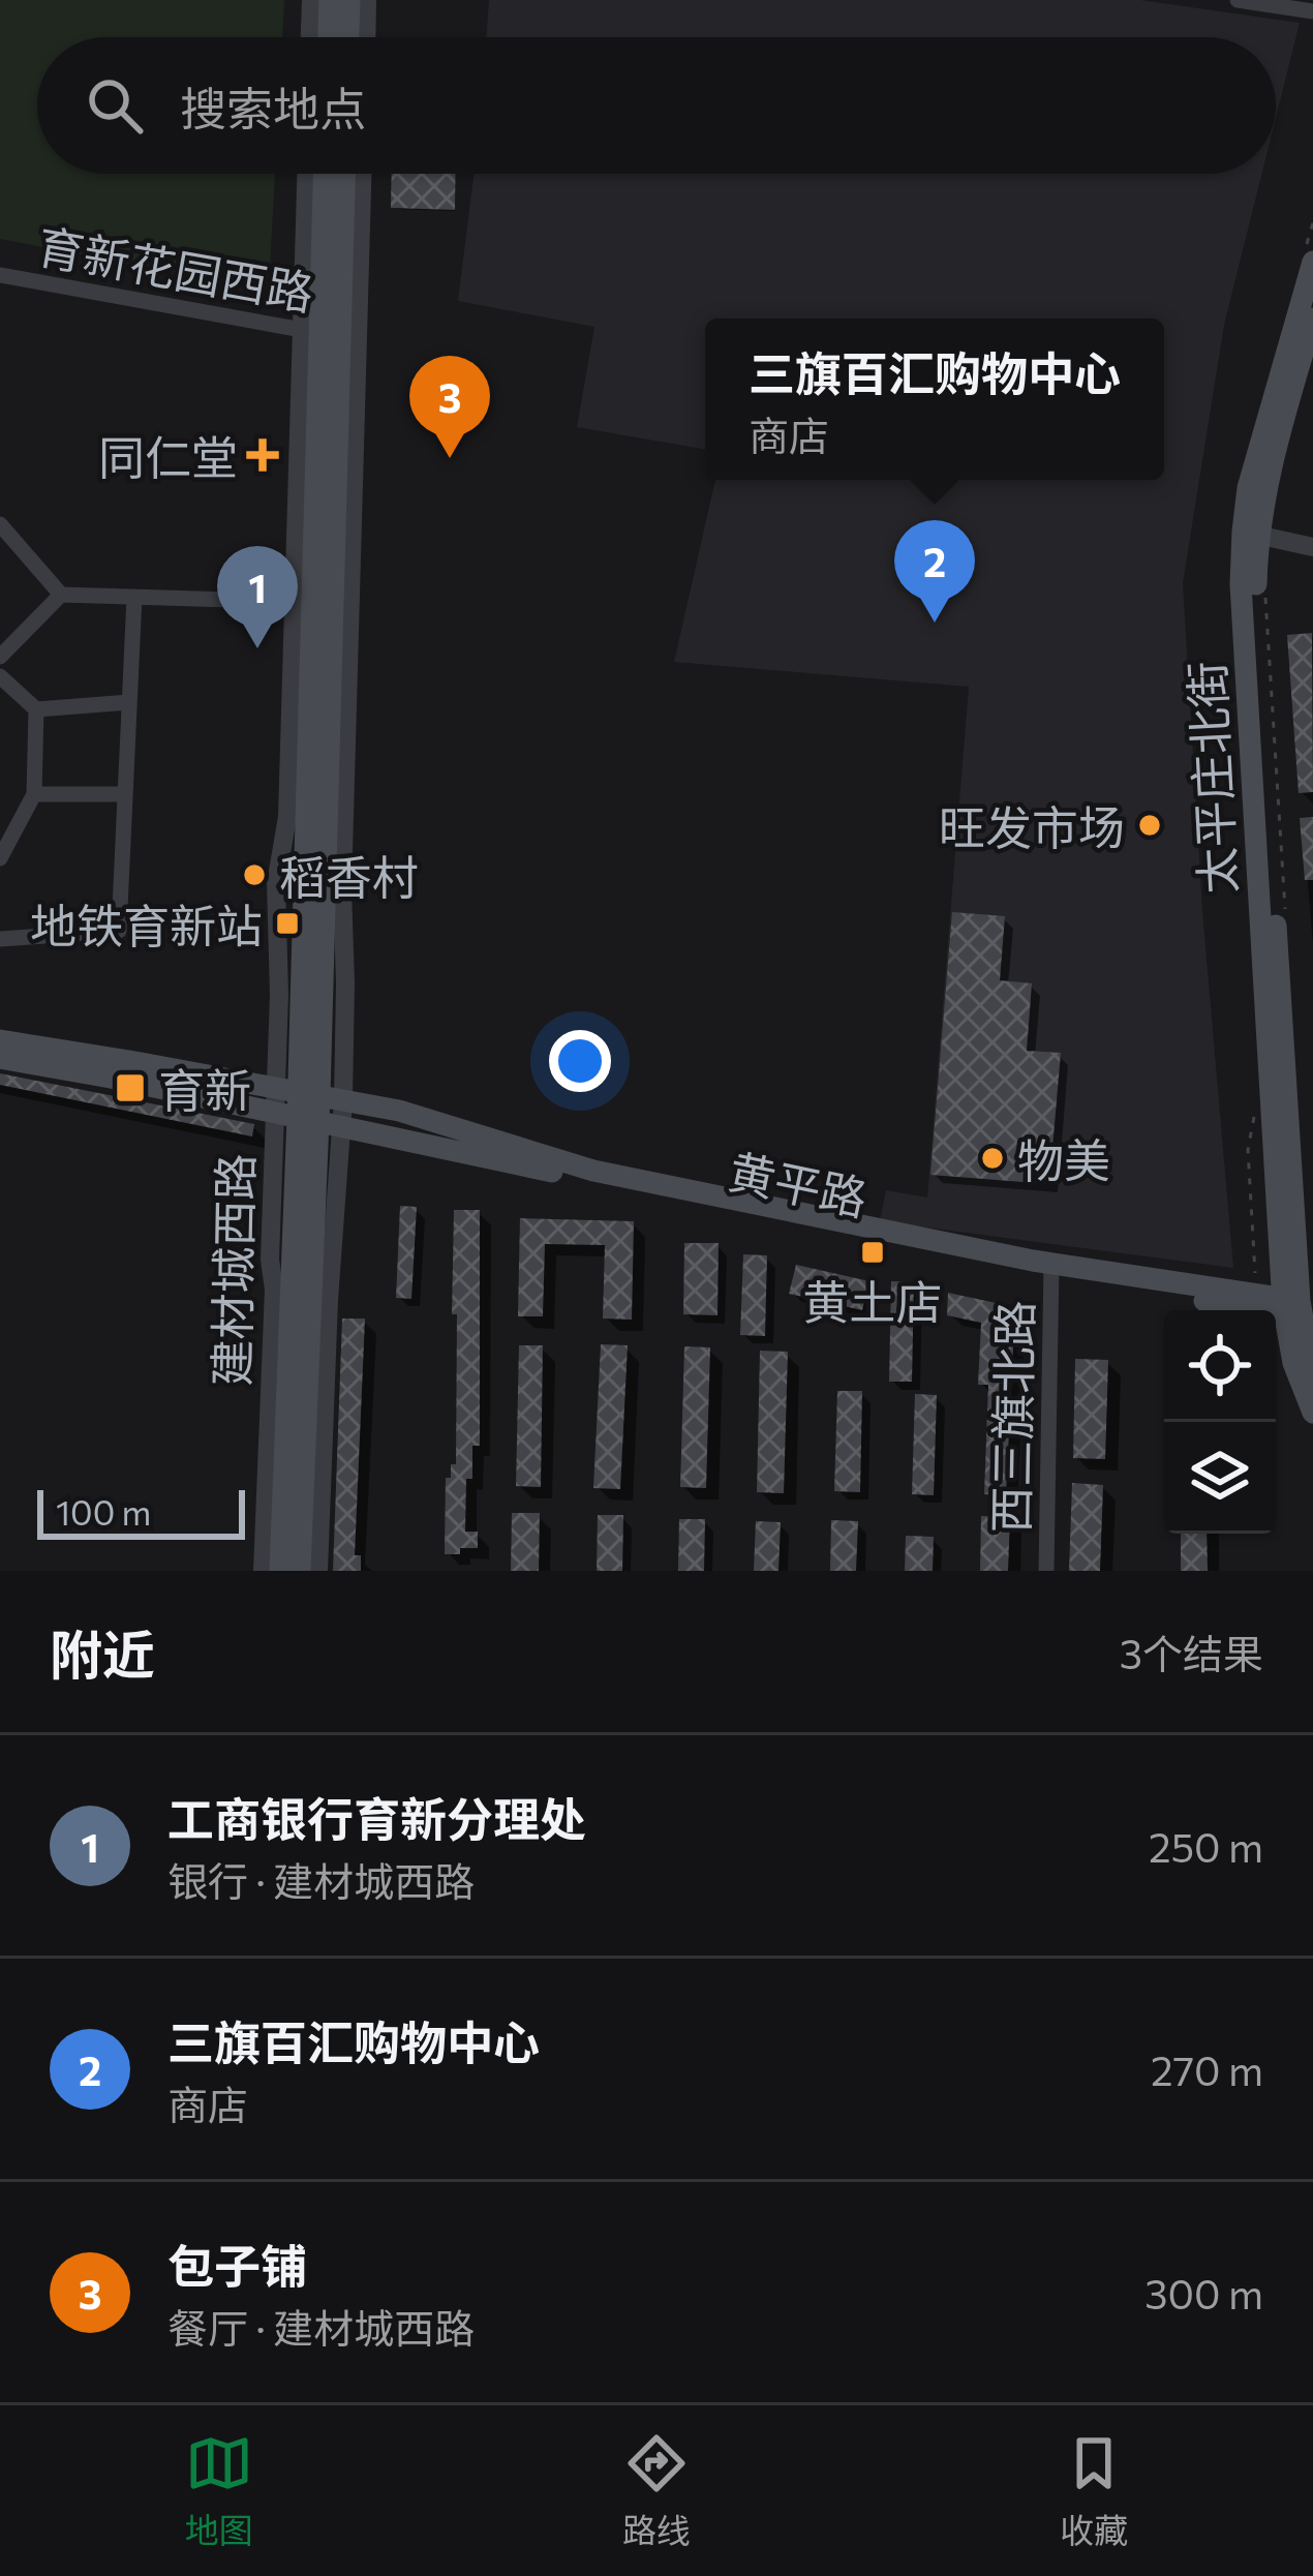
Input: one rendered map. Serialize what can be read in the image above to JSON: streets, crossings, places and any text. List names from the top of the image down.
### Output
{
  "streets": {
    "main road": ["太平庄北街", "黄平路", "建材城西路"],
    "street": ["育新花园西路", "西三旗北路"]
  },
  "crossings": [
    ["育新花园西路", "建材城西路"],
    ["太平庄北街", "黄平路"],
    ["黄平路", "建材城西路"],
    ["黄平路", "西三旗北路"]
  ],
  "places": {
    "health": ["同仁堂"],
    "other": ["旺发市场", "稻香村", "物美"],
    "transit": ["地铁育新站", "育新", "黄土店"]
  },
  "scale_bar": "100 m",
  "page": {
    "search": "搜索地点",
    "popup": ["三旗百汇购物中心", "商店"],
    "pins": ["3", "2", "1"],
    "scale": "100 m",
    "heading": ["附近", "3个结果"],
    "list": [
      {
        "mark": "1",
        "name": "工商银行育新分理处",
        "note": "银行 · 建材城西路",
        "value": "250 m"
      },
      {
        "mark": "2",
        "name": "三旗百汇购物中心",
        "note": "商店",
        "value": "270 m"
      },
      {
        "mark": "3",
        "name": "包子铺",
        "note": "餐厅 · 建材城西路",
        "value": "300 m"
      }
    ],
    "nav": ["地图", "路线", "收藏"]
  }
}
